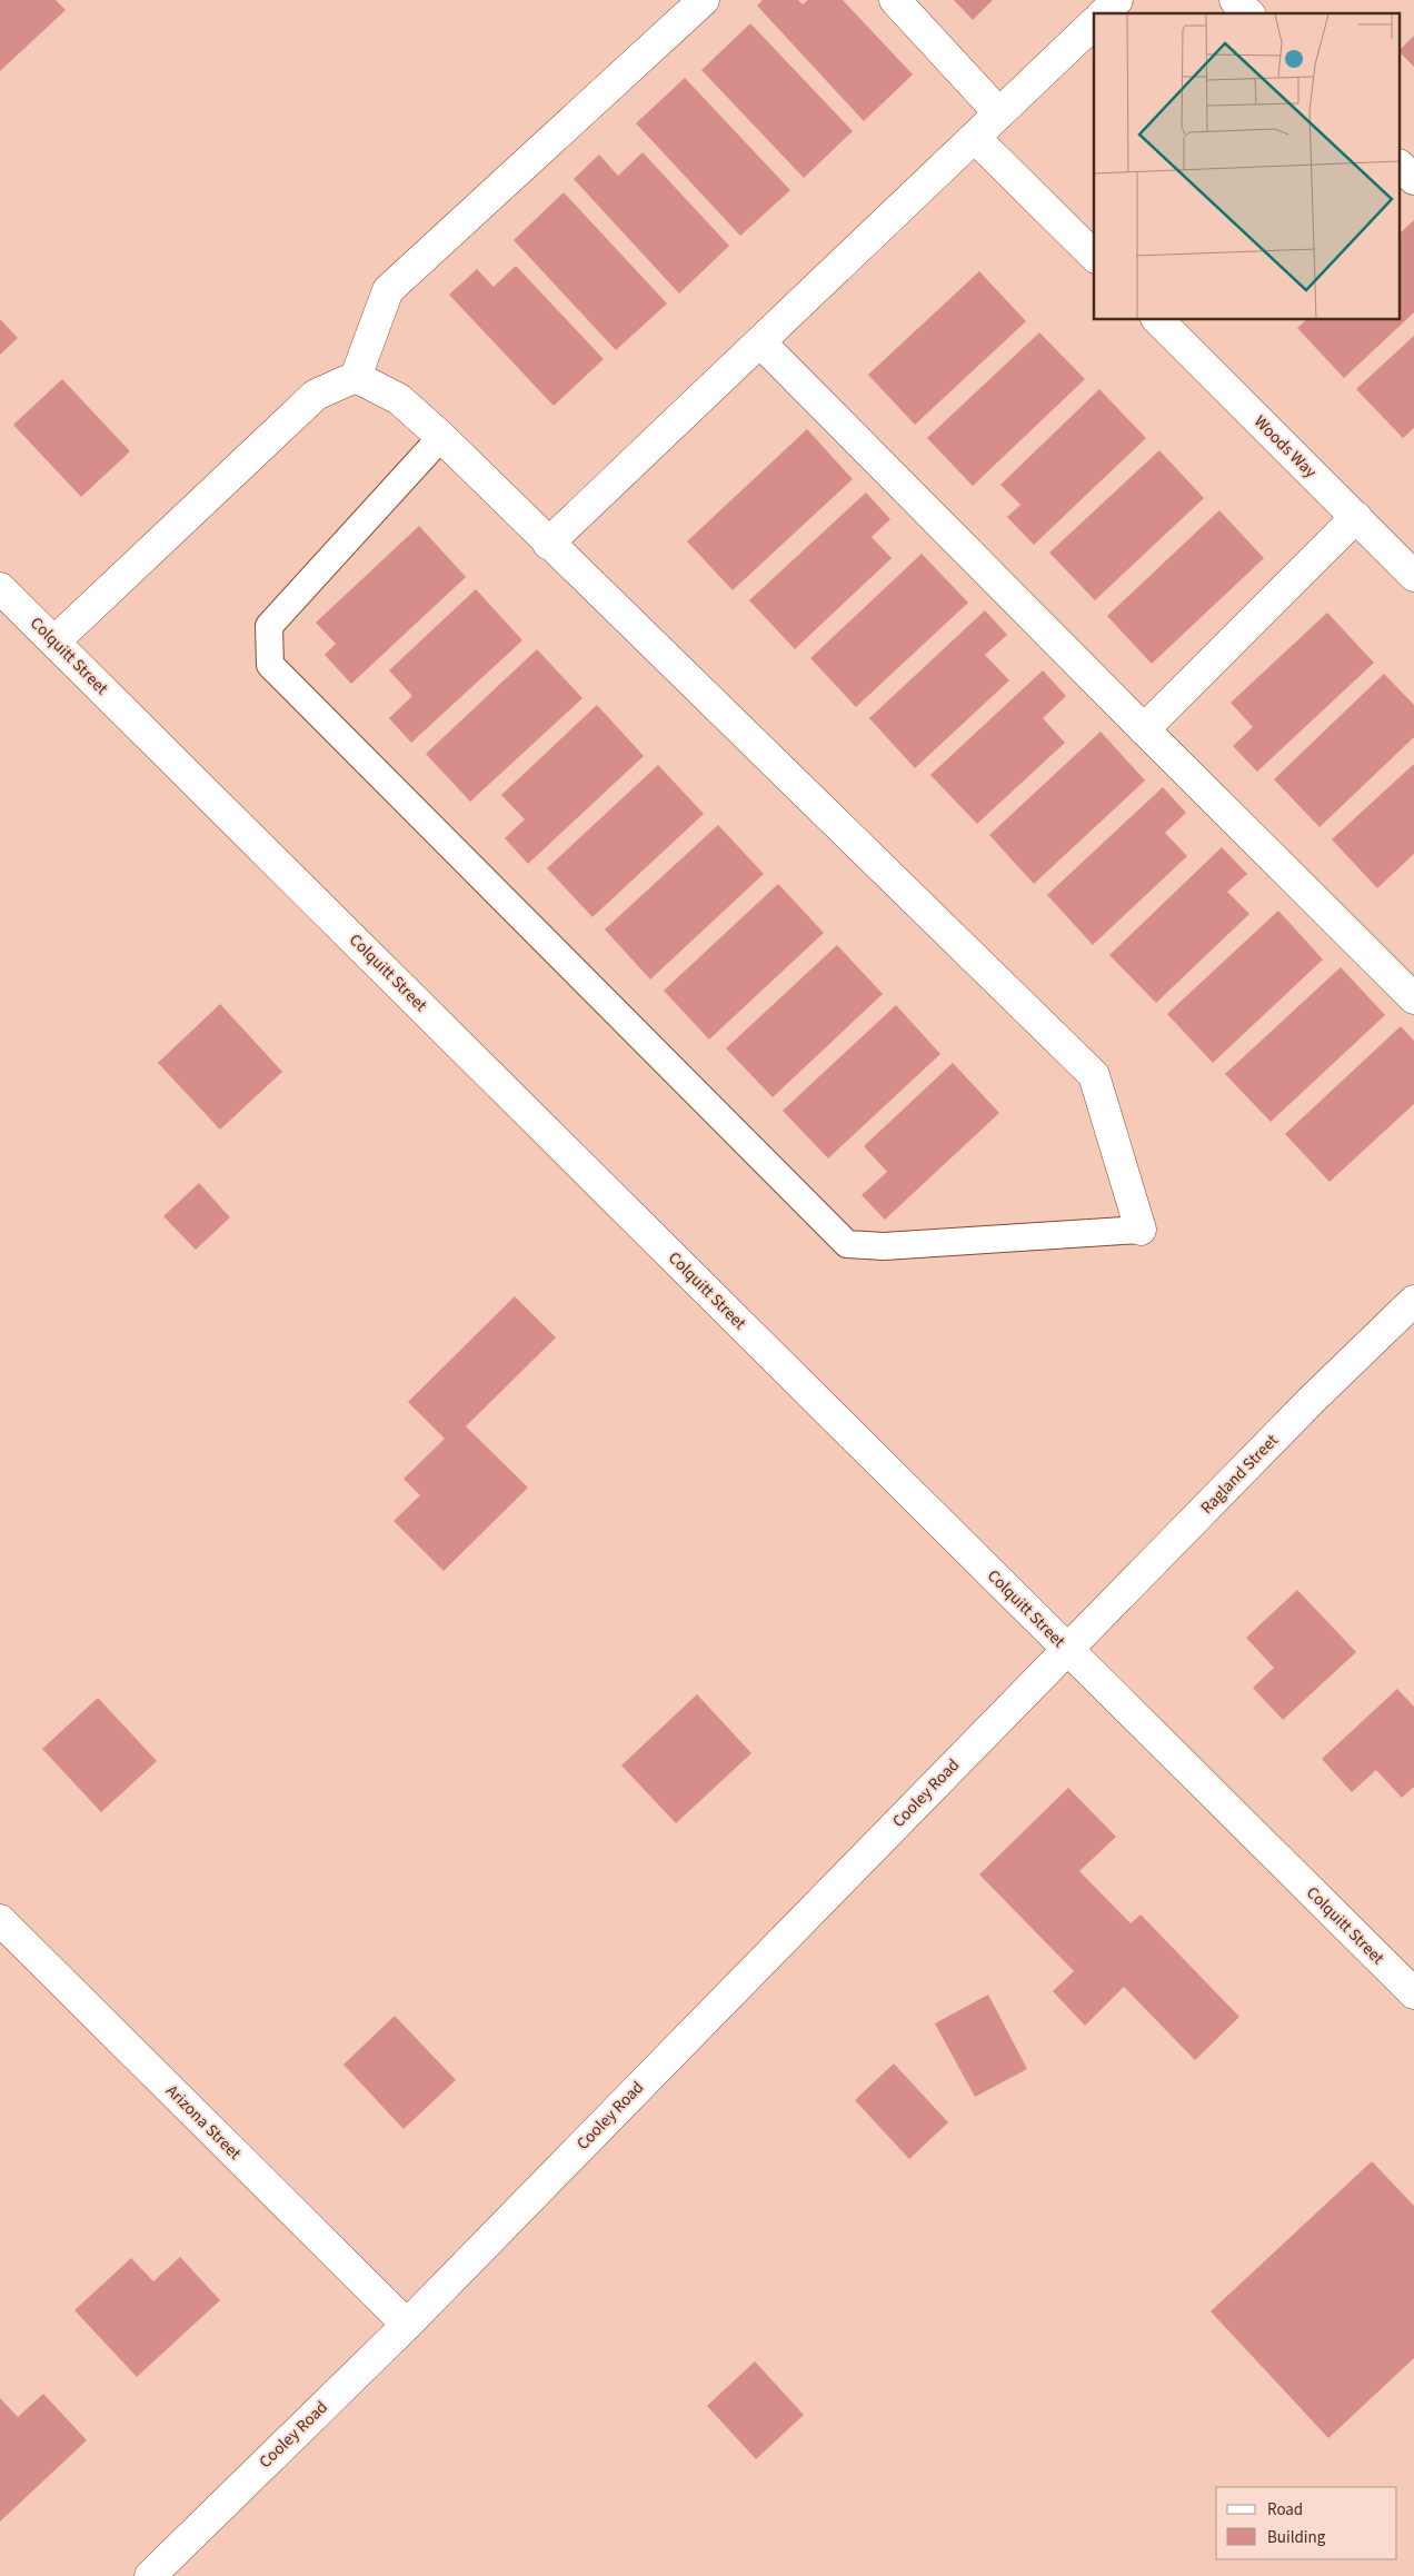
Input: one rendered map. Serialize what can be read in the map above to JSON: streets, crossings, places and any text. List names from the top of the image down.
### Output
{
  "streets": {
    "street": [
      "Woods Way",
      "Colquitt Street",
      "Ragland Street",
      "Cooley Road",
      "Arizona Street"
    ]
  },
  "crossings": [
    ["Colquitt Street", "Ragland Street"],
    ["Colquitt Street", "Cooley Road"],
    ["Ragland Street", "Cooley Road"],
    ["Cooley Road", "Arizona Street"]
  ],
  "legend": ["Road", "Building"]
}
